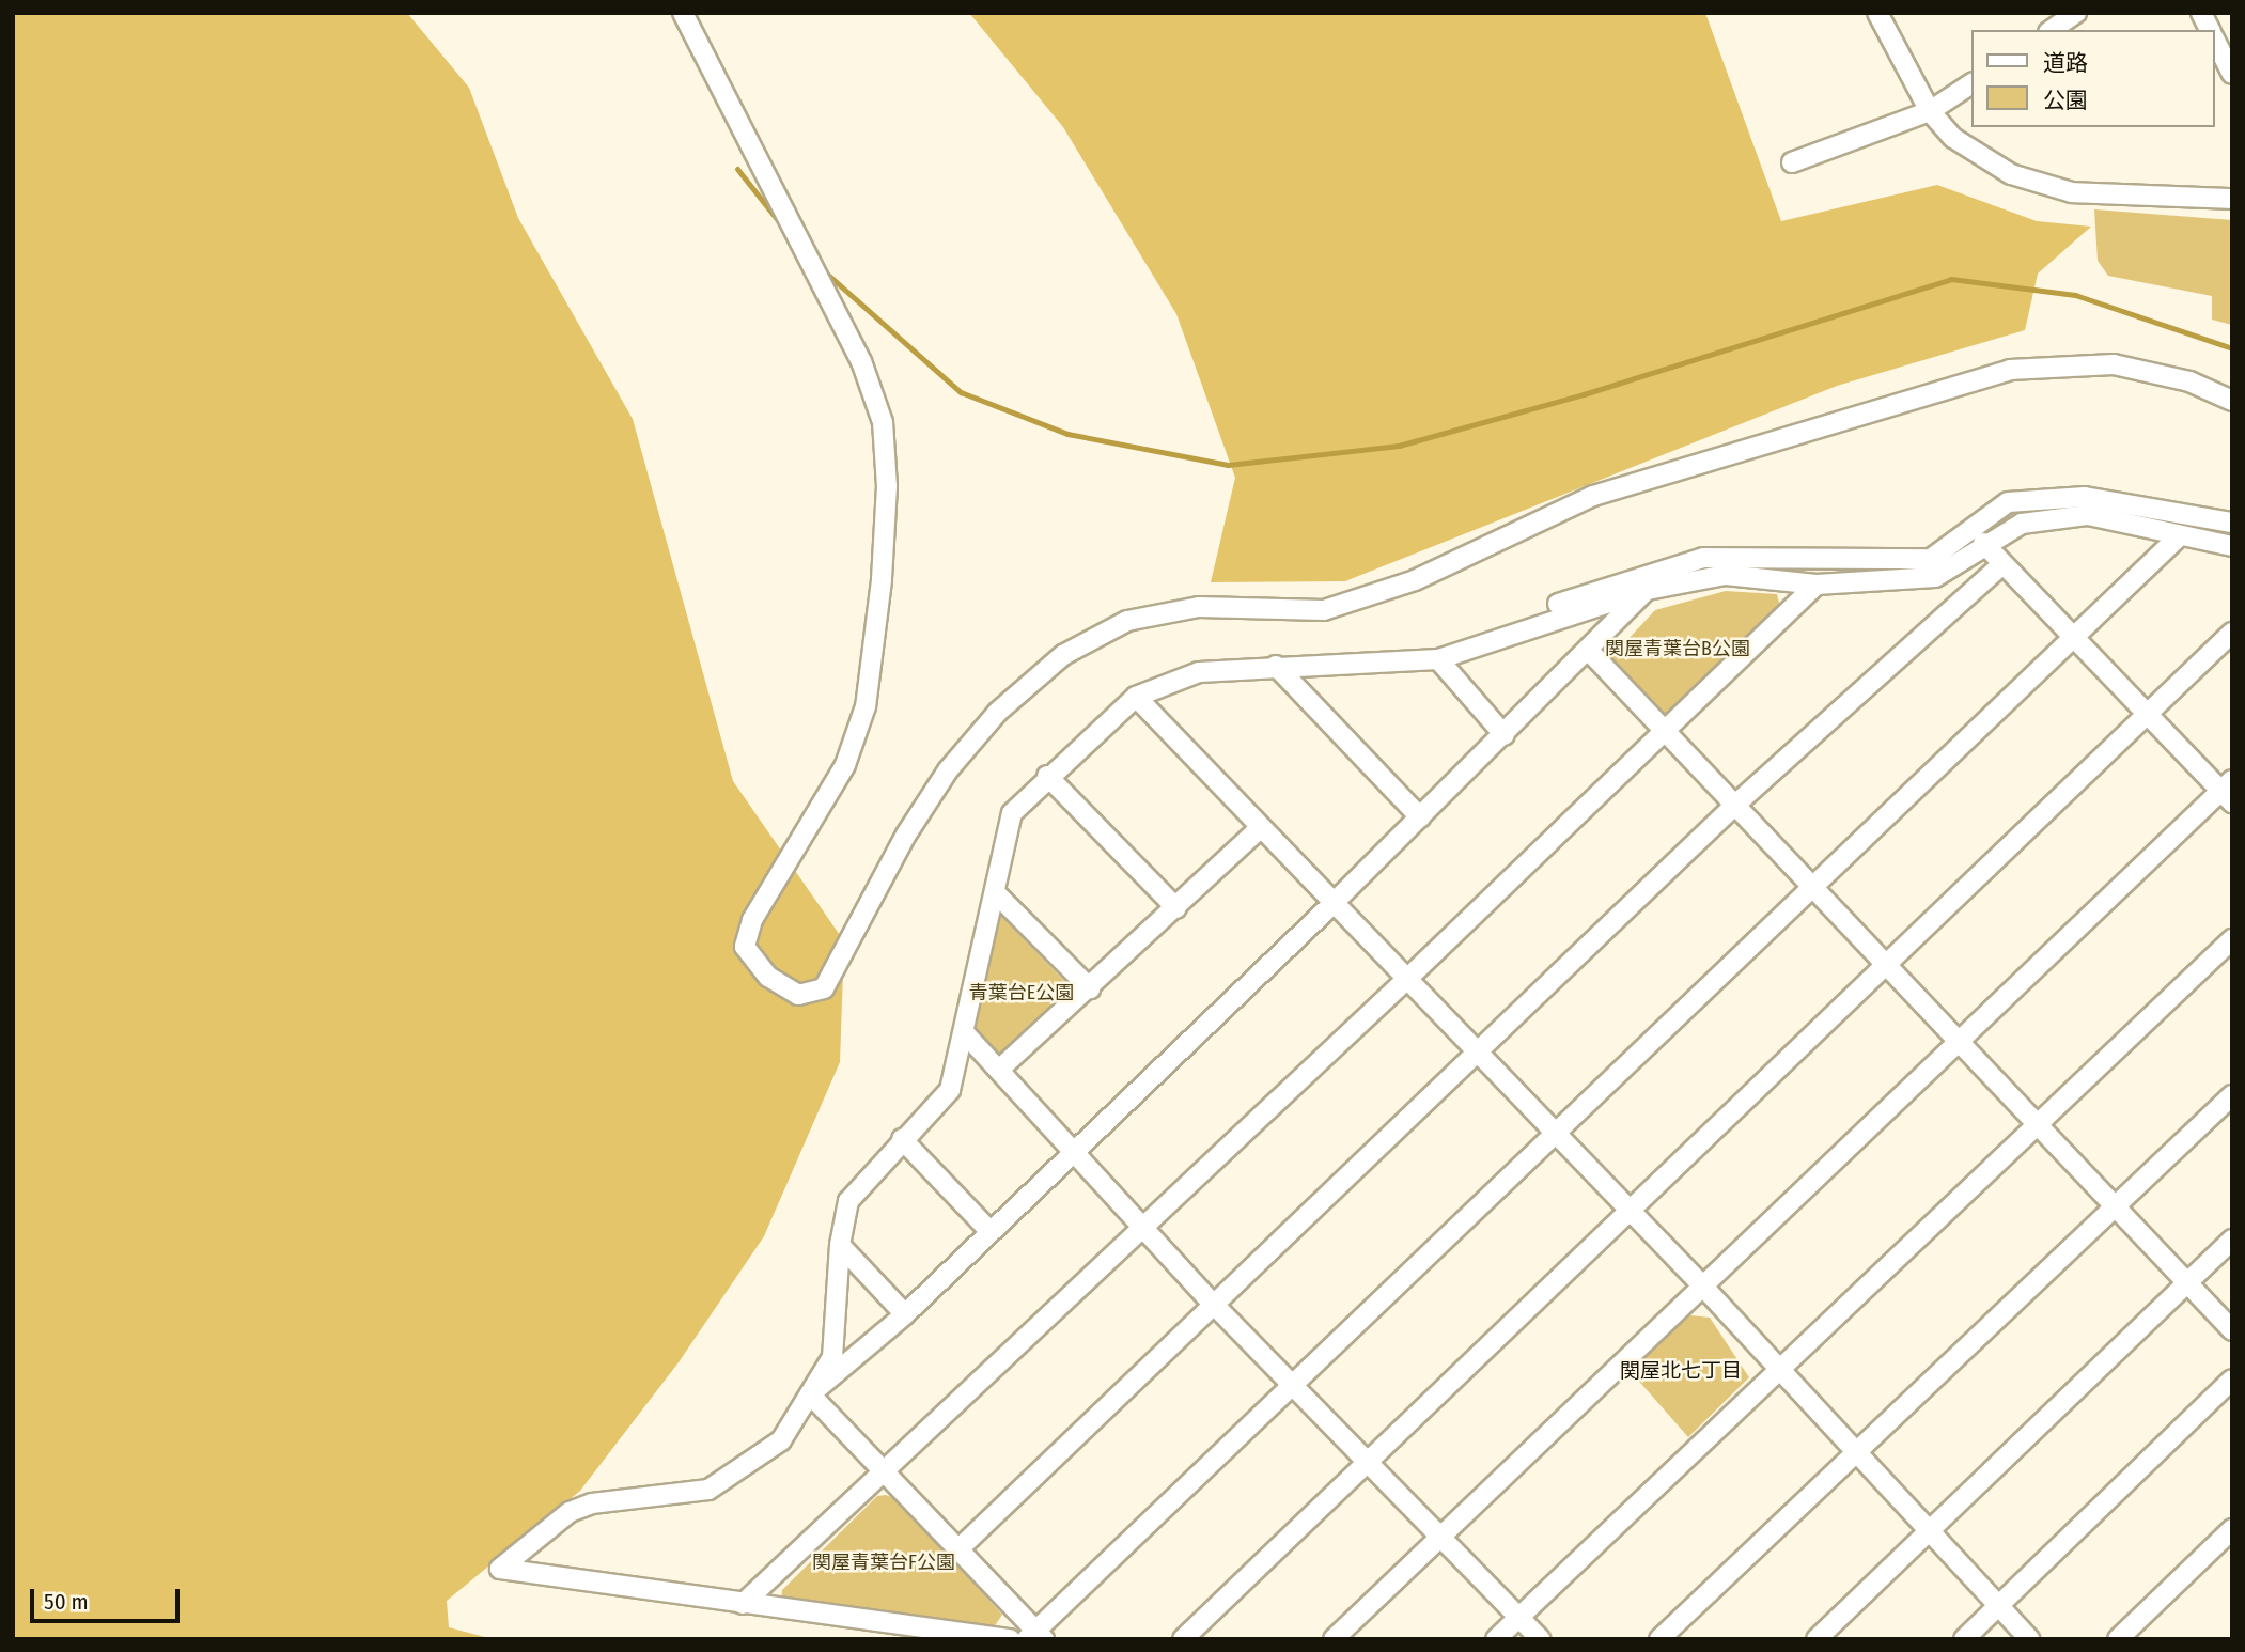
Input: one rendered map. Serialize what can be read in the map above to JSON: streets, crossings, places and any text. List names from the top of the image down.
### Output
{
  "districts": ["関屋北七丁目"],
  "parks": ["関屋青葉台B公園", "青葉台E公園", "関屋青葉台F公園"],
  "legend": ["道路", "公園"],
  "scale_bar": "50 m"
}
